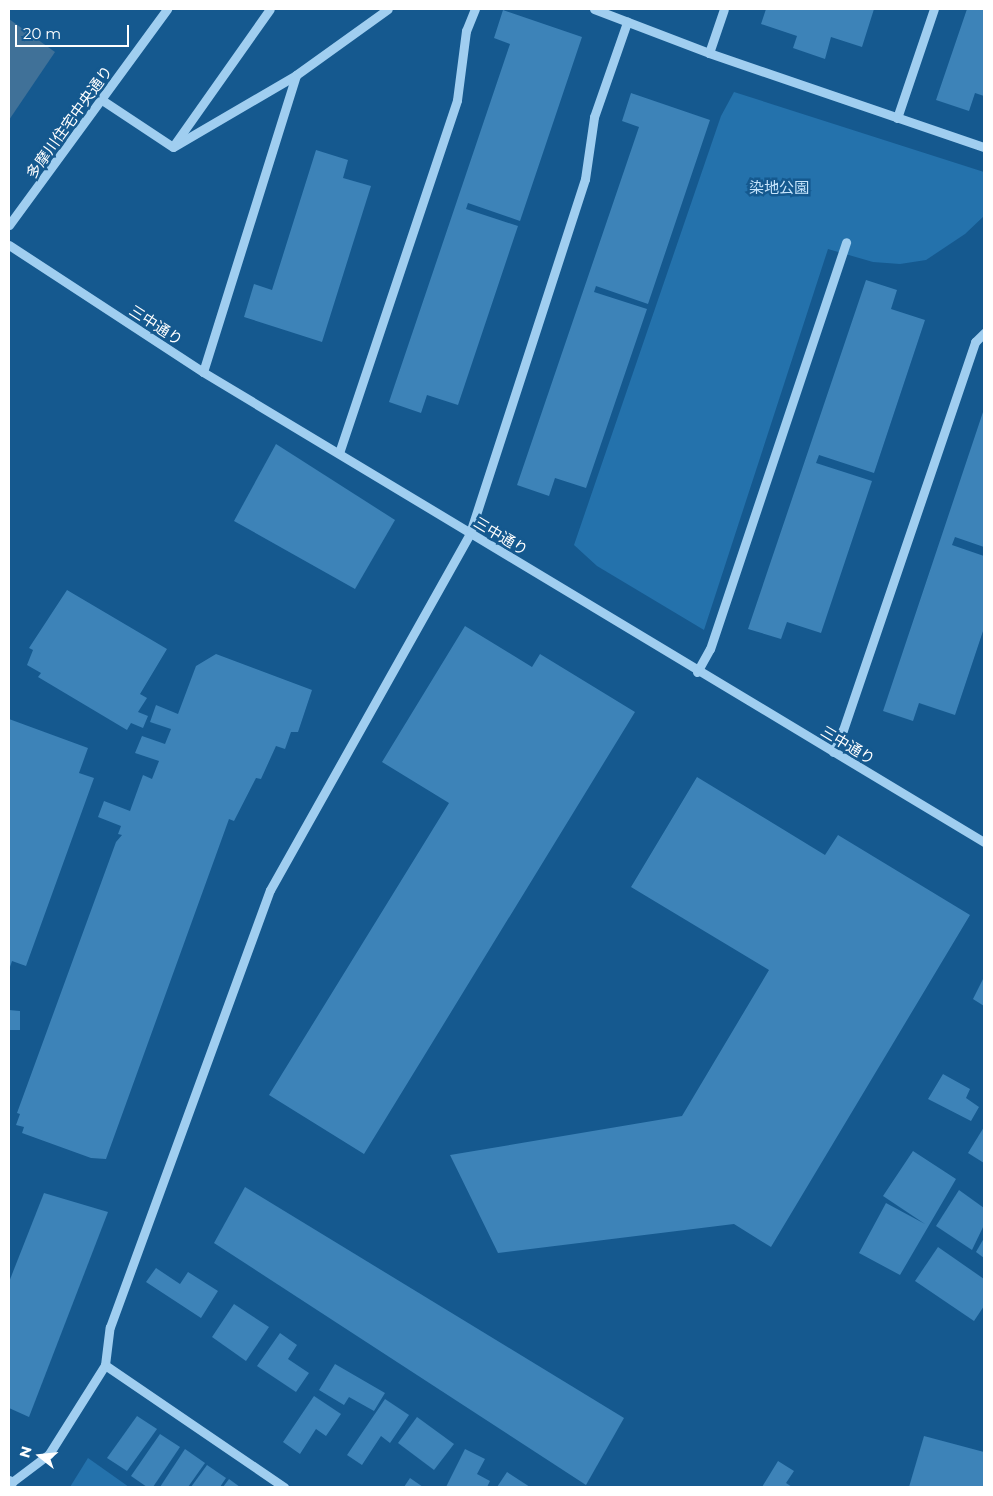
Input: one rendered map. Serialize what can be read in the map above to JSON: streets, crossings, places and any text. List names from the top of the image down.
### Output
{
  "streets": {
    "street": ["多摩川住宅中央通り", "三中通り"]
  },
  "parks": ["染地公園"],
  "scale_bar": "20 m",
  "north": "left"
}
